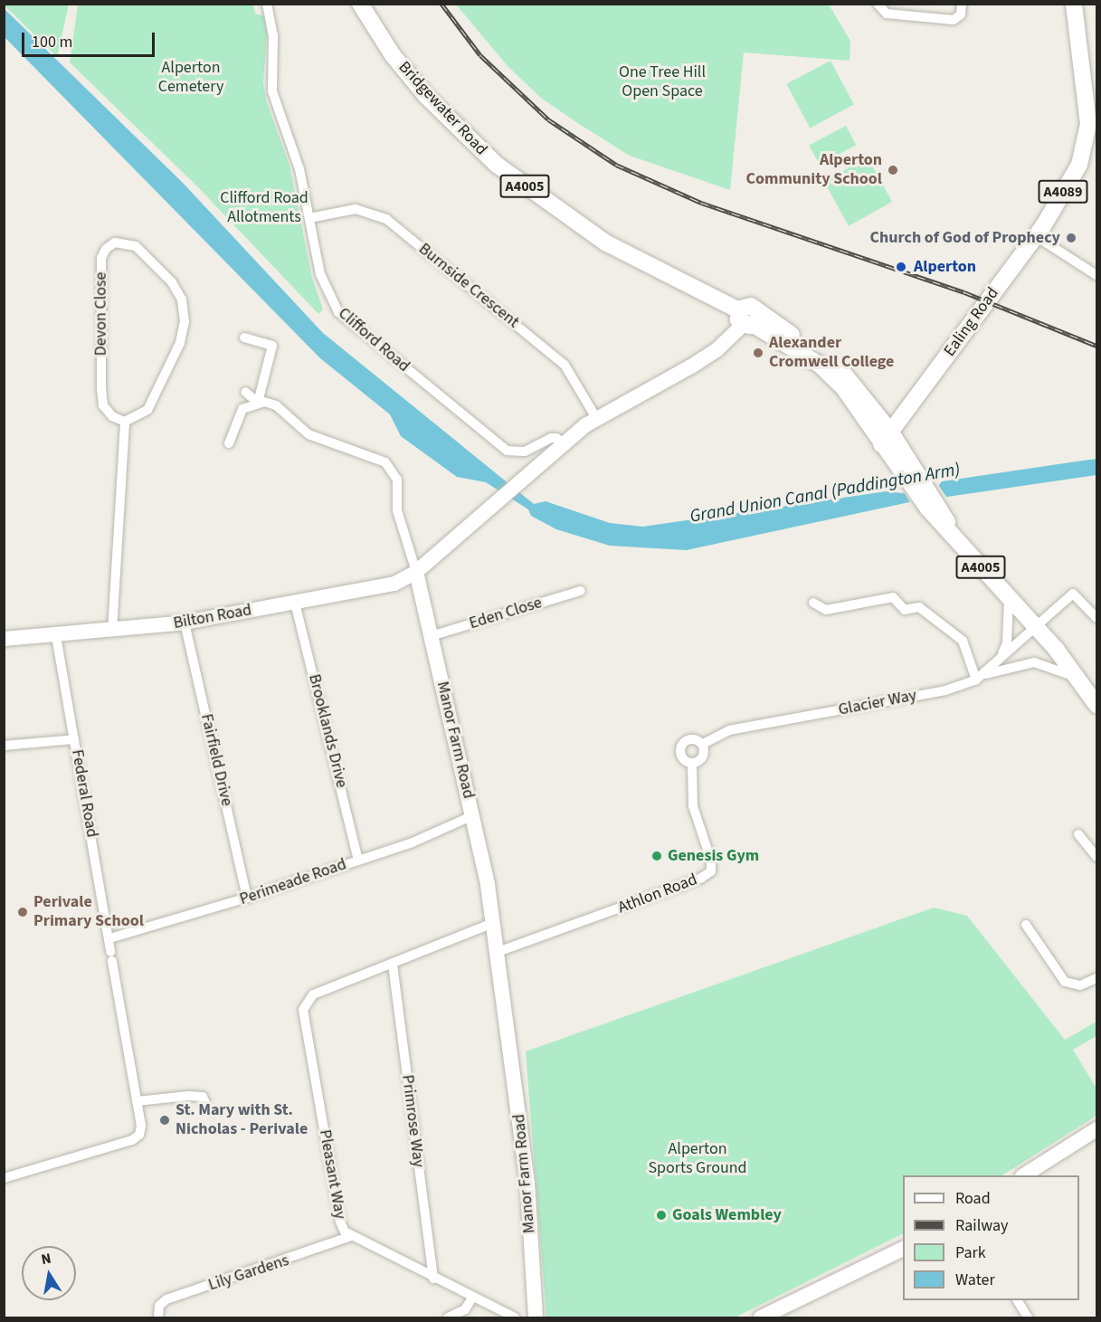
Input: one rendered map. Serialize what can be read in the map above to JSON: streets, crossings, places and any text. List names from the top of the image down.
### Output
{
  "streets": {
    "main road": [
      "Bridgewater Road",
      "A4005",
      "A4089",
      "Ealing Road"
    ],
    "street": [
      "Burnside Crescent",
      "Devon Close",
      "Clifford Road",
      "Eden Close",
      "Bilton Road",
      "Glacier Way",
      "Brooklands Drive",
      "Manor Farm Road",
      "Fairfield Drive",
      "Federal Road",
      "Perimeade Road",
      "Athlon Road",
      "Primrose Way",
      "Pleasant Way",
      "Lily Gardens"
    ]
  },
  "crossings": [
    ["Bridgewater Road", "A4005"],
    ["Bridgewater Road", "Ealing Road"],
    ["A4005", "Ealing Road"],
    ["A4005", "Glacier Way"],
    ["A4089", "Ealing Road"],
    ["Burnside Crescent", "Clifford Road"],
    ["Eden Close", "Manor Farm Road"],
    ["Bilton Road", "Brooklands Drive"],
    ["Bilton Road", "Manor Farm Road"],
    ["Bilton Road", "Fairfield Drive"],
    ["Bilton Road", "Federal Road"],
    ["Glacier Way", "Athlon Road"],
    ["Brooklands Drive", "Perimeade Road"],
    ["Manor Farm Road", "Perimeade Road"],
    ["Manor Farm Road", "Athlon Road"],
    ["Manor Farm Road", "Pleasant Way"],
    ["Fairfield Drive", "Perimeade Road"],
    ["Federal Road", "Perimeade Road"],
    ["Primrose Way", "Pleasant Way"],
    ["Pleasant Way", "Lily Gardens"]
  ],
  "water": ["Grand Union Canal (Paddington Arm)"],
  "parks": [
    "Alperton Cemetery",
    "One Tree Hill Open Space",
    "Clifford Road Allotments",
    "Alperton Sports Ground"
  ],
  "places": [
    "Alperton Community School",
    "Church of God of Prophecy",
    "Alperton",
    "Alexander Cromwell College",
    "Genesis Gym",
    "Perivale Primary School",
    "St. Mary with St. Nicholas - Perivale",
    "Goals Wembley"
  ],
  "legend": [
    "Road",
    "Railway",
    "Park",
    "Water"
  ],
  "scale_bar": "100 m",
  "north": "top"
}
